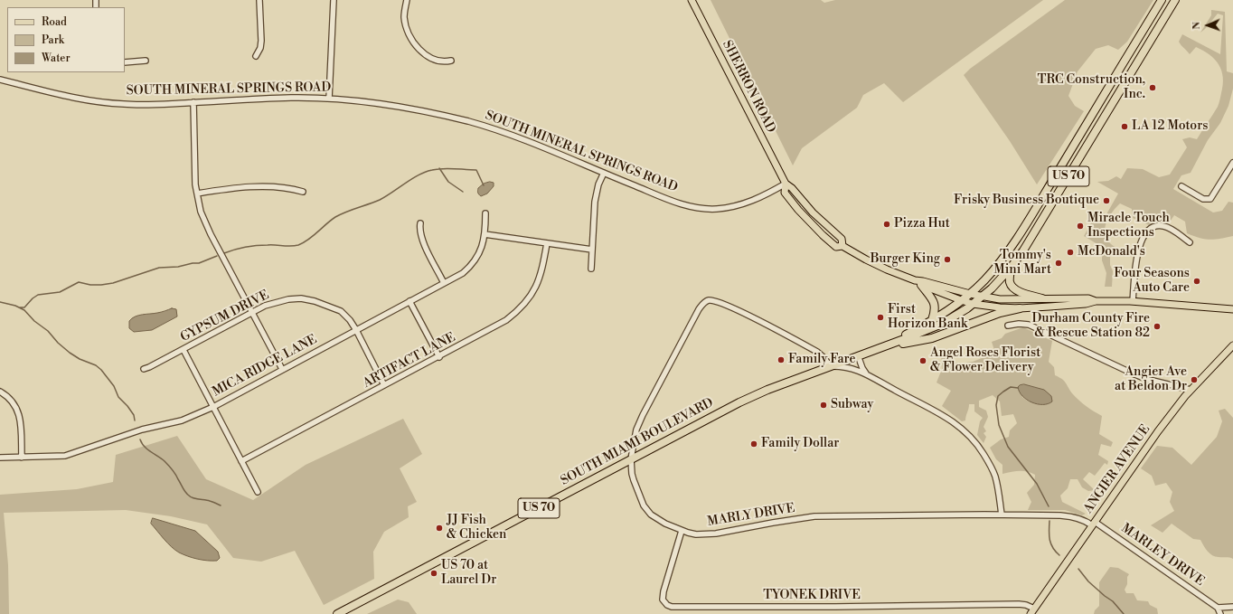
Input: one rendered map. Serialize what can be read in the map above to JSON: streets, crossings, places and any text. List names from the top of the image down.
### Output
{
  "streets": {
    "highway": ["US 70", "SOUTH MIAMI BOULEVARD"],
    "main road": ["SHERRON ROAD", "ANGIER AVENUE"],
    "street": [
      "SOUTH MINERAL SPRINGS ROAD",
      "GYPSUM DRIVE",
      "ARTIFACT LANE",
      "MICA RIDGE LANE",
      "MARLY DRIVE",
      "MARLEY DRIVE",
      "TYONEK DRIVE"
    ]
  },
  "crossings": [
    ["SHERRON ROAD", "SOUTH MINERAL SPRINGS ROAD"],
    ["SHERRON ROAD", "US 70"],
    ["SHERRON ROAD", "SOUTH MIAMI BOULEVARD"],
    ["US 70", "SOUTH MIAMI BOULEVARD"],
    ["GYPSUM DRIVE", "ARTIFACT LANE"],
    ["GYPSUM DRIVE", "MICA RIDGE LANE"],
    ["SOUTH MIAMI BOULEVARD", "MARLY DRIVE"],
    ["ANGIER AVENUE", "MARLY DRIVE"],
    ["ANGIER AVENUE", "MARLEY DRIVE"],
    ["ANGIER AVENUE", "TYONEK DRIVE"],
    ["MARLY DRIVE", "MARLEY DRIVE"],
    ["MARLY DRIVE", "TYONEK DRIVE"]
  ],
  "places": [
    "TRC Construction, Inc.",
    "LA 12 Motors",
    "Frisky Business Boutique",
    "Pizza Hut",
    "Miracle Touch Inspections",
    "McDonald's",
    "Burger King",
    "Tommy's Mini Mart",
    "Four Seasons Auto Care",
    "First Horizon Bank",
    "Durham County Fire & Rescue Station 82",
    "Family Fare",
    "Angel Roses Florist & Flower Delivery",
    "Angier Ave at Beldon Dr",
    "Subway",
    "Family Dollar",
    "JJ Fish & Chicken",
    "US 70 at Laurel Dr"
  ],
  "legend": ["Road", "Park", "Water"],
  "north": "left"
}
